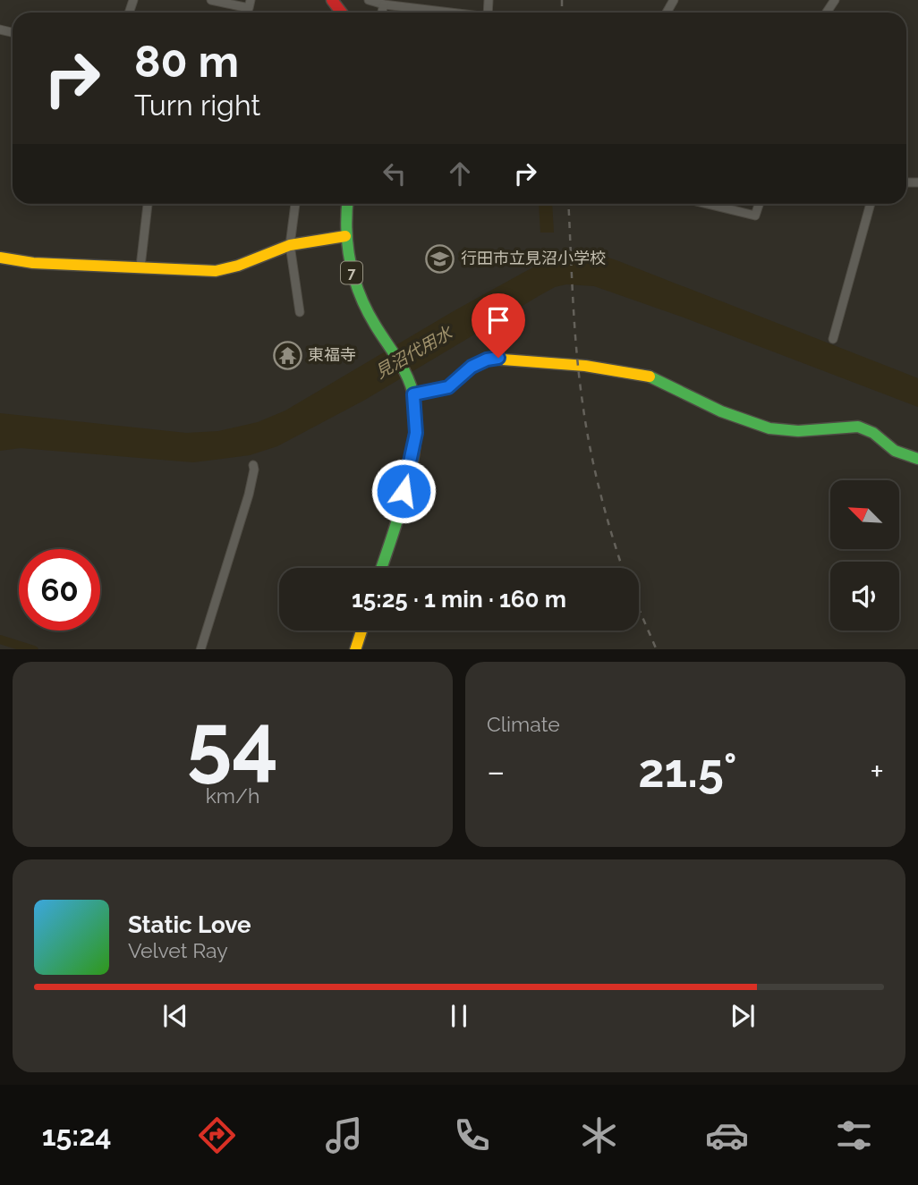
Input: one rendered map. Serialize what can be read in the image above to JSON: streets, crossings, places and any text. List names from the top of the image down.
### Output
{
  "streets": {
    "street": ["7"]
  },
  "water": ["見沼代用水"],
  "places": {
    "school or university": ["行田市立見沼小学校"],
    "temple": ["東福寺"]
  },
  "north": "top left",
  "page": {
    "turn": ["80 m", "Turn right"],
    "limit": "60",
    "trip": "15:25 · 1 min · 160 m",
    "tile": [
      ["54", "km/h"],
      "Climate"
    ],
    "heat": ["−", "21.5°", "+"],
    "song": ["Static Love", "Velvet Ray"],
    "tabs": "15:24"
  }
}
